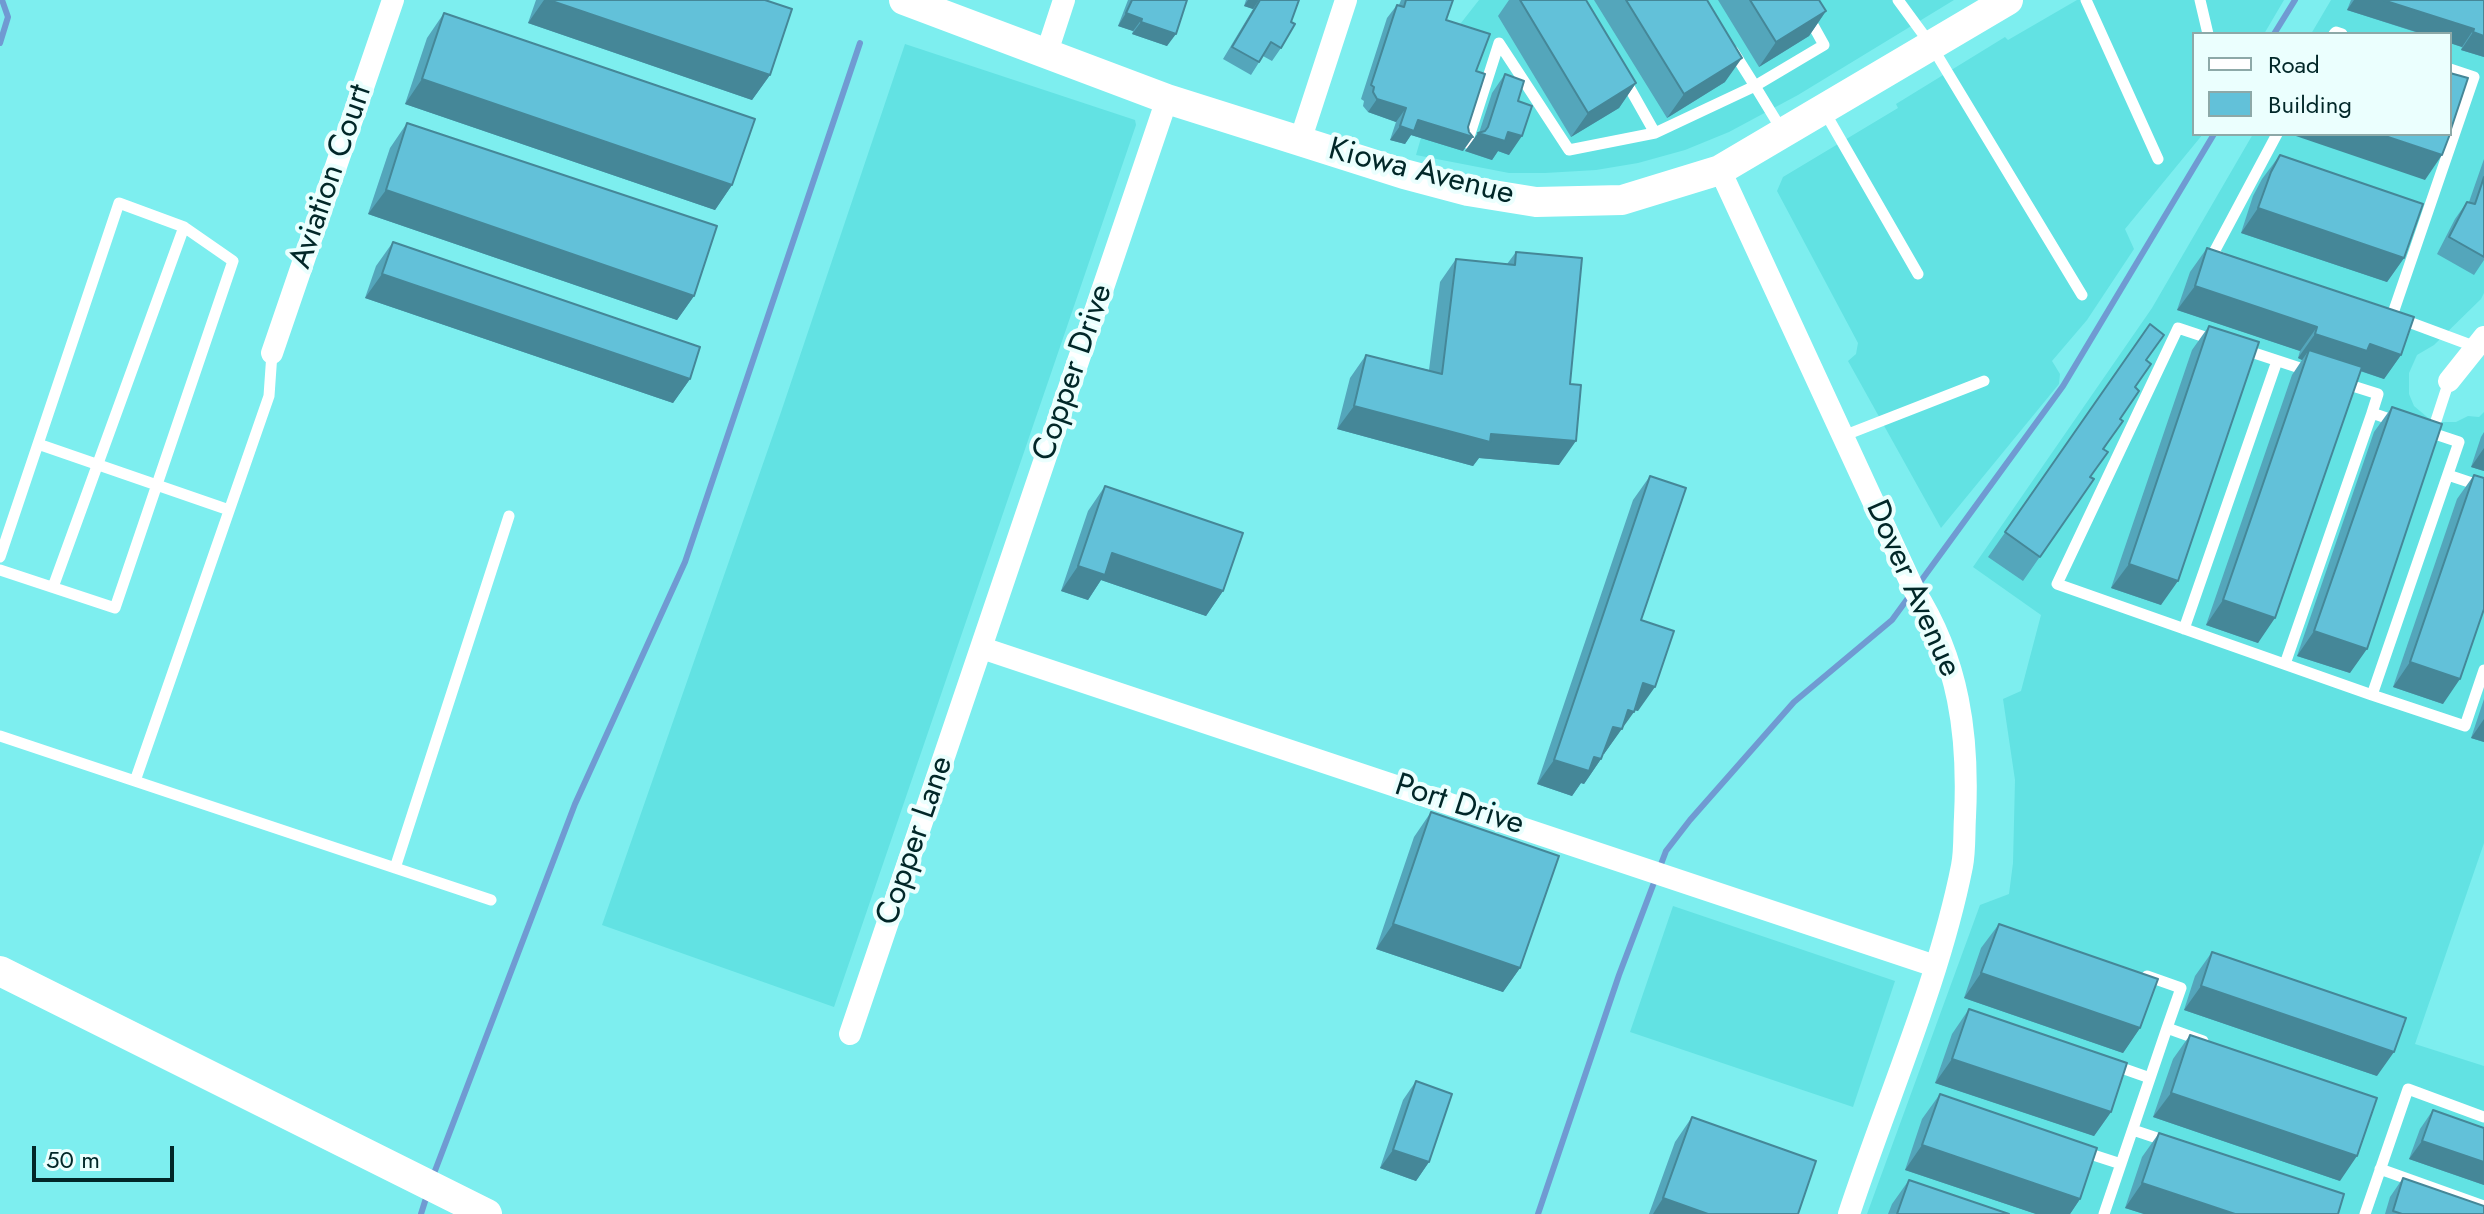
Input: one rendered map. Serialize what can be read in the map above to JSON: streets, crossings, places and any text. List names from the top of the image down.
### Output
{
  "streets": {
    "street": [
      "Kiowa Avenue",
      "Aviation Court",
      "Copper Drive",
      "Dover Avenue",
      "Port Drive",
      "Copper Lane"
    ]
  },
  "crossings": [
    ["Kiowa Avenue", "Copper Drive"],
    ["Kiowa Avenue", "Dover Avenue"],
    ["Copper Drive", "Port Drive"],
    ["Copper Drive", "Copper Lane"],
    ["Dover Avenue", "Port Drive"],
    ["Port Drive", "Copper Lane"]
  ],
  "legend": ["Road", "Building"],
  "scale_bar": "50 m"
}
